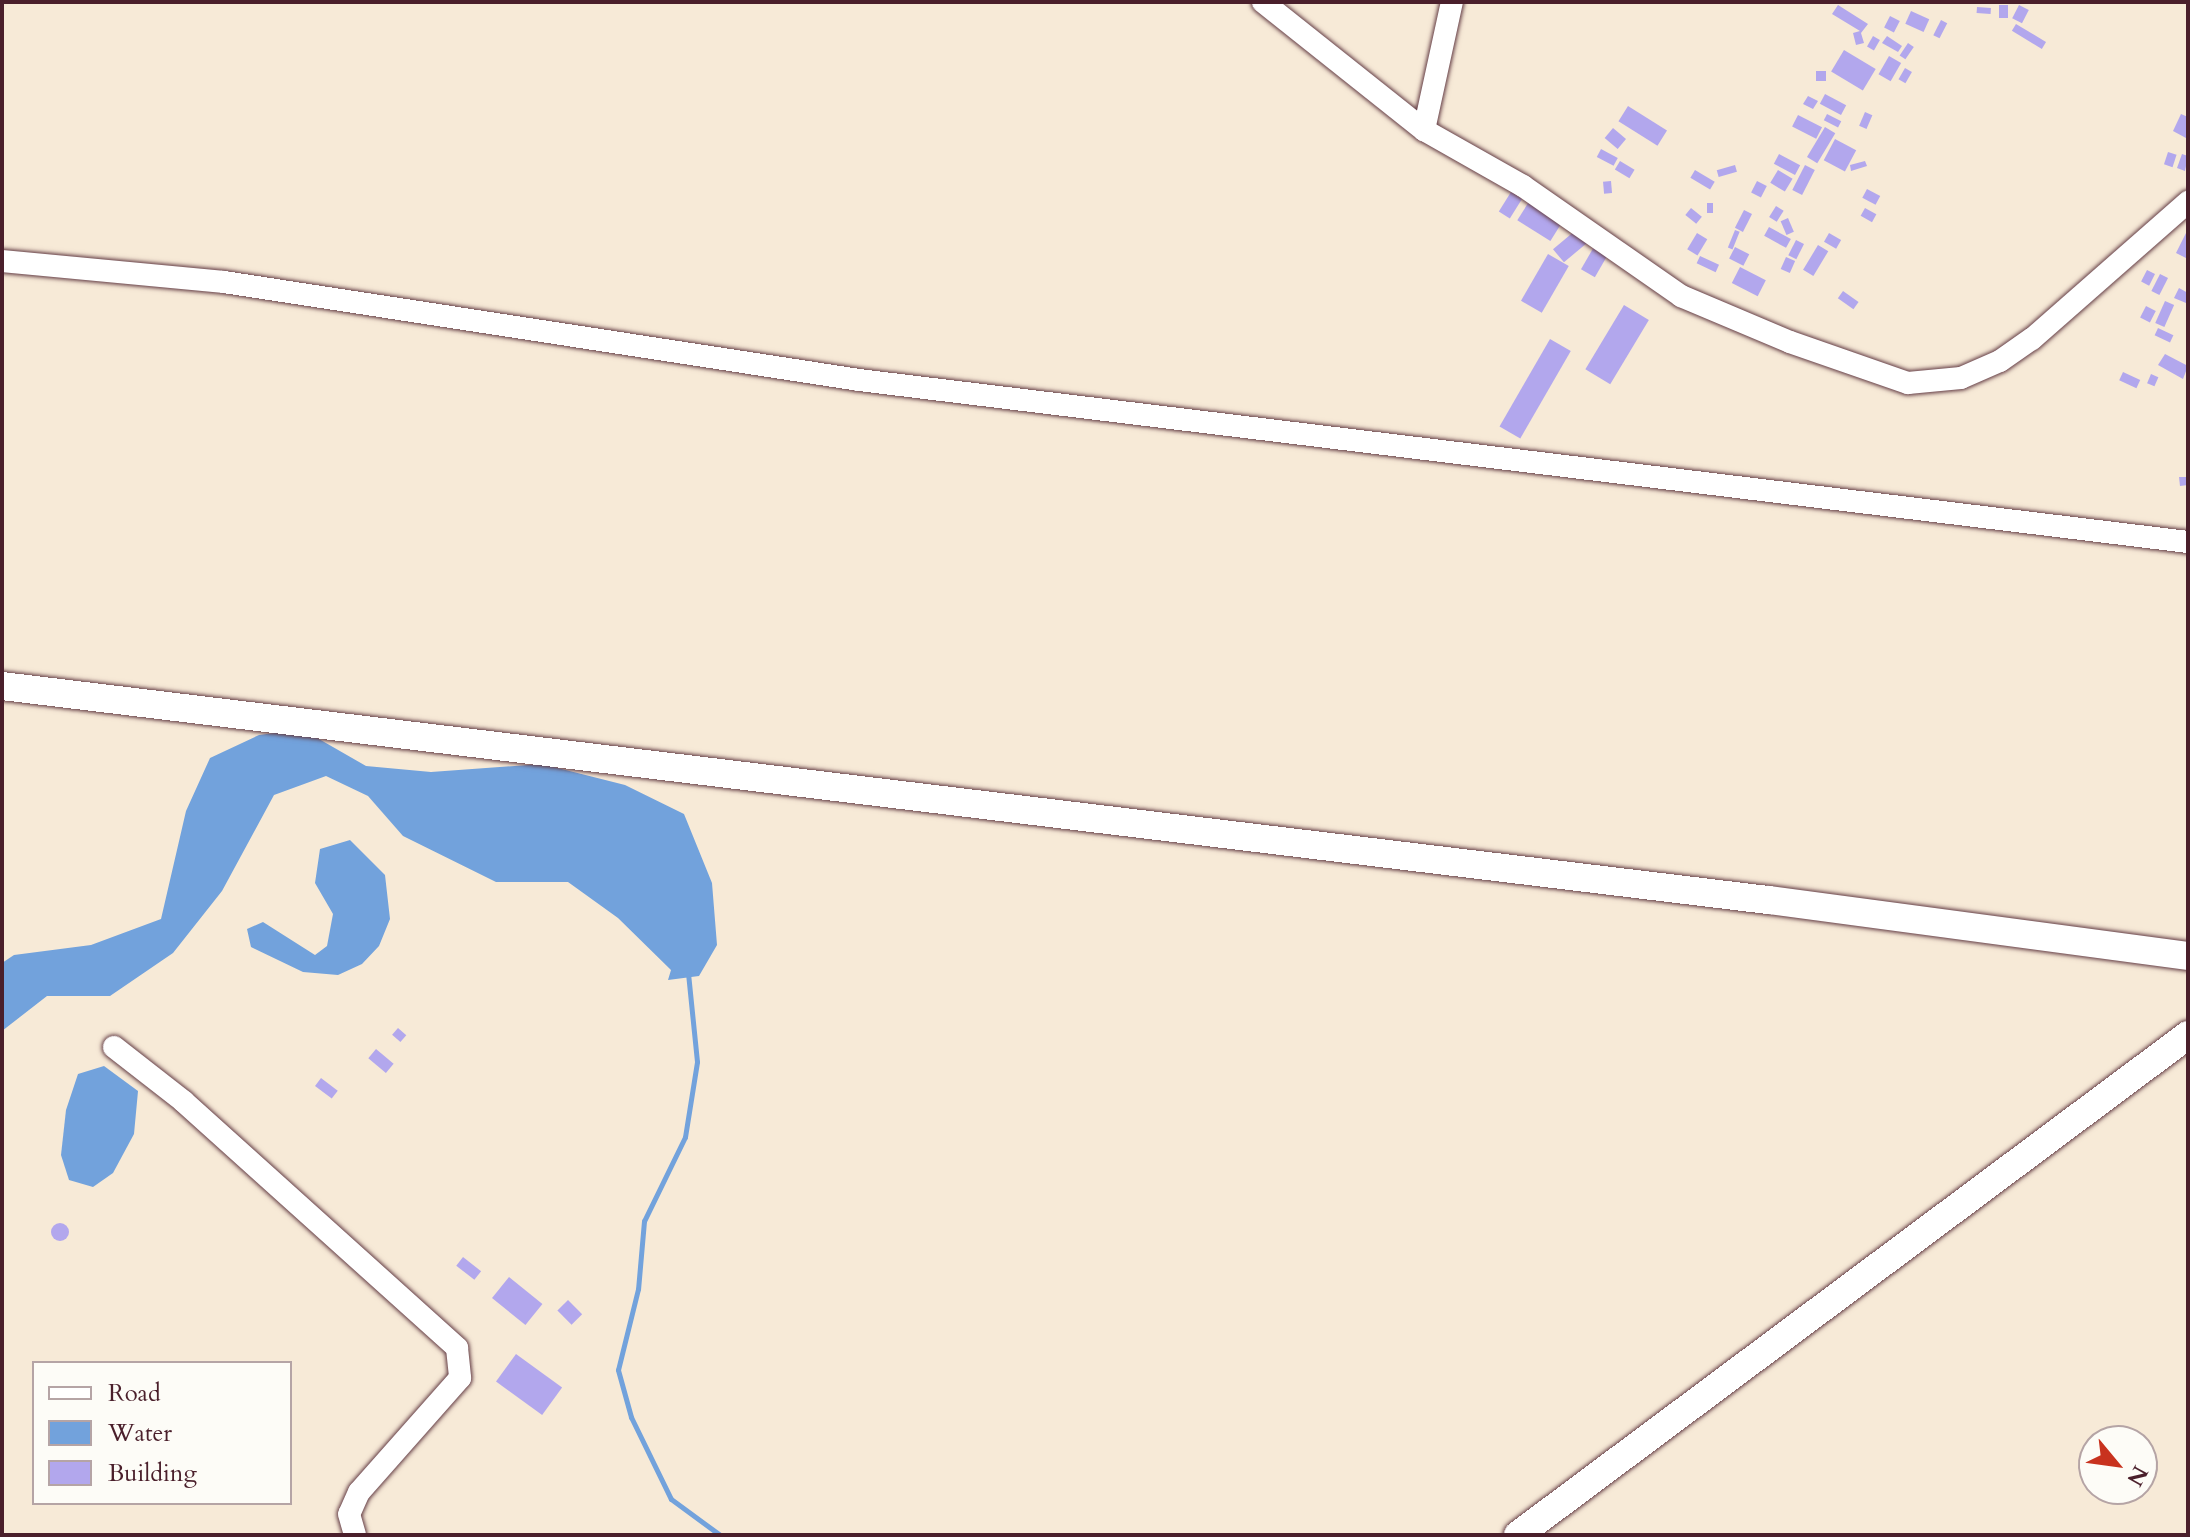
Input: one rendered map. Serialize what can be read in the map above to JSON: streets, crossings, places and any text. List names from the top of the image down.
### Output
{
  "legend": ["Road", "Water", "Building"],
  "north": "bottom right"
}
